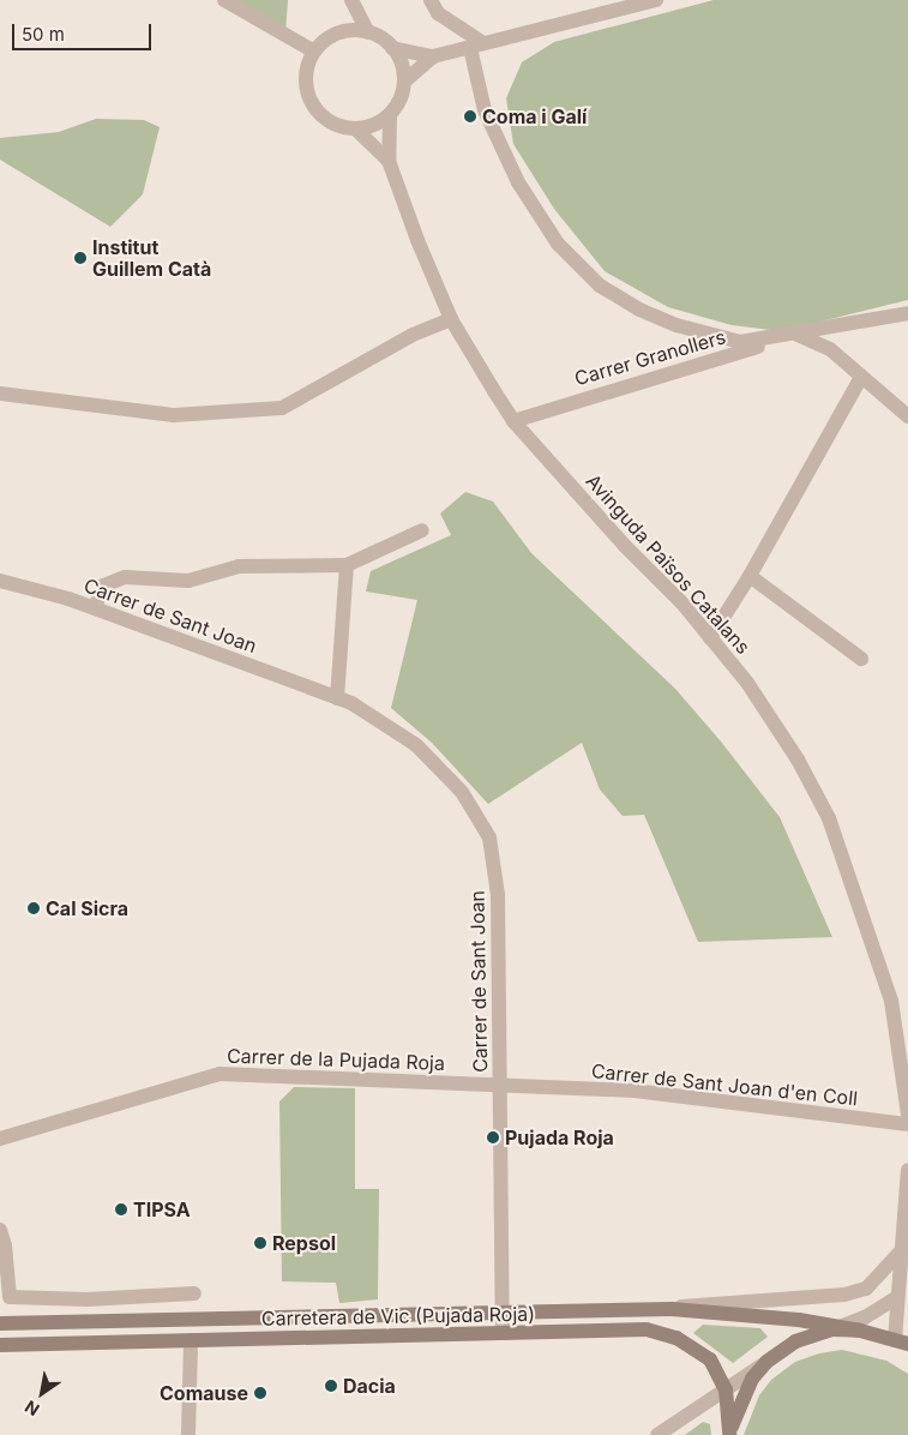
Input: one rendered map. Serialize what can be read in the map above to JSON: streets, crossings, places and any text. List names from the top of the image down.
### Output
{
  "streets": {
    "main road": ["Carretera de Vic (Pujada Roja)"],
    "street": [
      "Carrer Granollers",
      "Avinguda Països Catalans",
      "Carrer de Sant Joan",
      "Carrer de la Pujada Roja",
      "Carrer de Sant Joan d'en Coll"
    ]
  },
  "crossings": [
    ["Carrer Granollers", "Avinguda Països Catalans"],
    ["Carrer de Sant Joan", "Carrer de la Pujada Roja"],
    ["Carrer de Sant Joan", "Carrer de Sant Joan d'en Coll"],
    ["Carrer de Sant Joan", "Carretera de Vic (Pujada Roja)"],
    ["Carrer de la Pujada Roja", "Carrer de Sant Joan d'en Coll"]
  ],
  "places": [
    "Coma i Galí",
    "Institut Guillem Catà",
    "Cal Sicra",
    "Pujada Roja",
    "TIPSA",
    "Repsol",
    "Dacia",
    "Comause"
  ],
  "scale_bar": "50 m",
  "north": "bottom left"
}
